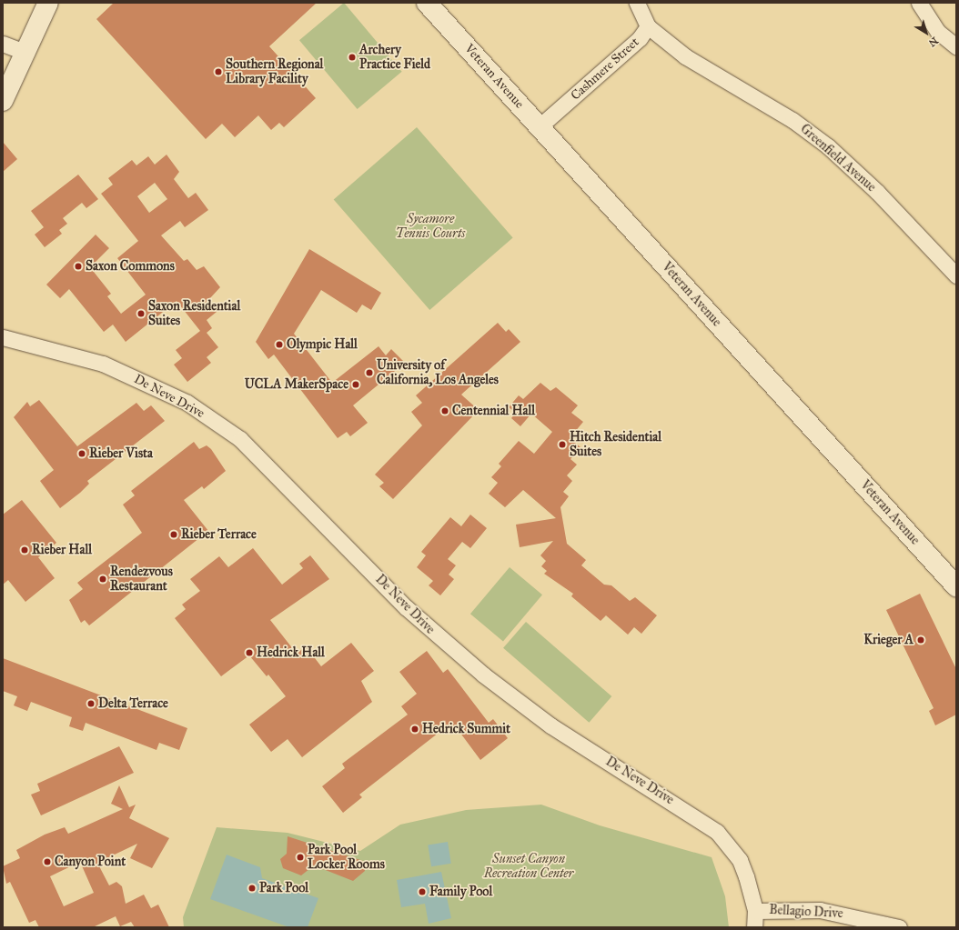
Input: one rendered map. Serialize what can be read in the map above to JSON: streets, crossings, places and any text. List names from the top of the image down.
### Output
{
  "streets": {
    "street": [
      "Cashmere Street",
      "Veteran Avenue",
      "Greenfield Avenue",
      "De Neve Drive",
      "Bellagio Drive"
    ]
  },
  "crossings": [
    ["Cashmere Street", "Veteran Avenue"],
    ["Cashmere Street", "Greenfield Avenue"],
    ["De Neve Drive", "Bellagio Drive"]
  ],
  "parks": ["Sycamore Tennis Courts", "Sunset Canyon Recreation Center"],
  "places": [
    "Archery Practice Field",
    "Southern Regional Library Facility",
    "Saxon Commons",
    "Saxon Residential Suites",
    "Olympic Hall",
    "University of California, Los Angeles",
    "UCLA MakerSpace",
    "Centennial Hall",
    "Hitch Residential Suites",
    "Rieber Vista",
    "Rieber Terrace",
    "Rieber Hall",
    "Rendezvous Restaurant",
    "Krieger A",
    "Hedrick Hall",
    "Delta Terrace",
    "Hedrick Summit",
    "Park Pool Locker Rooms",
    "Canyon Point",
    "Park Pool",
    "Family Pool"
  ],
  "north": "bottom right"
}
